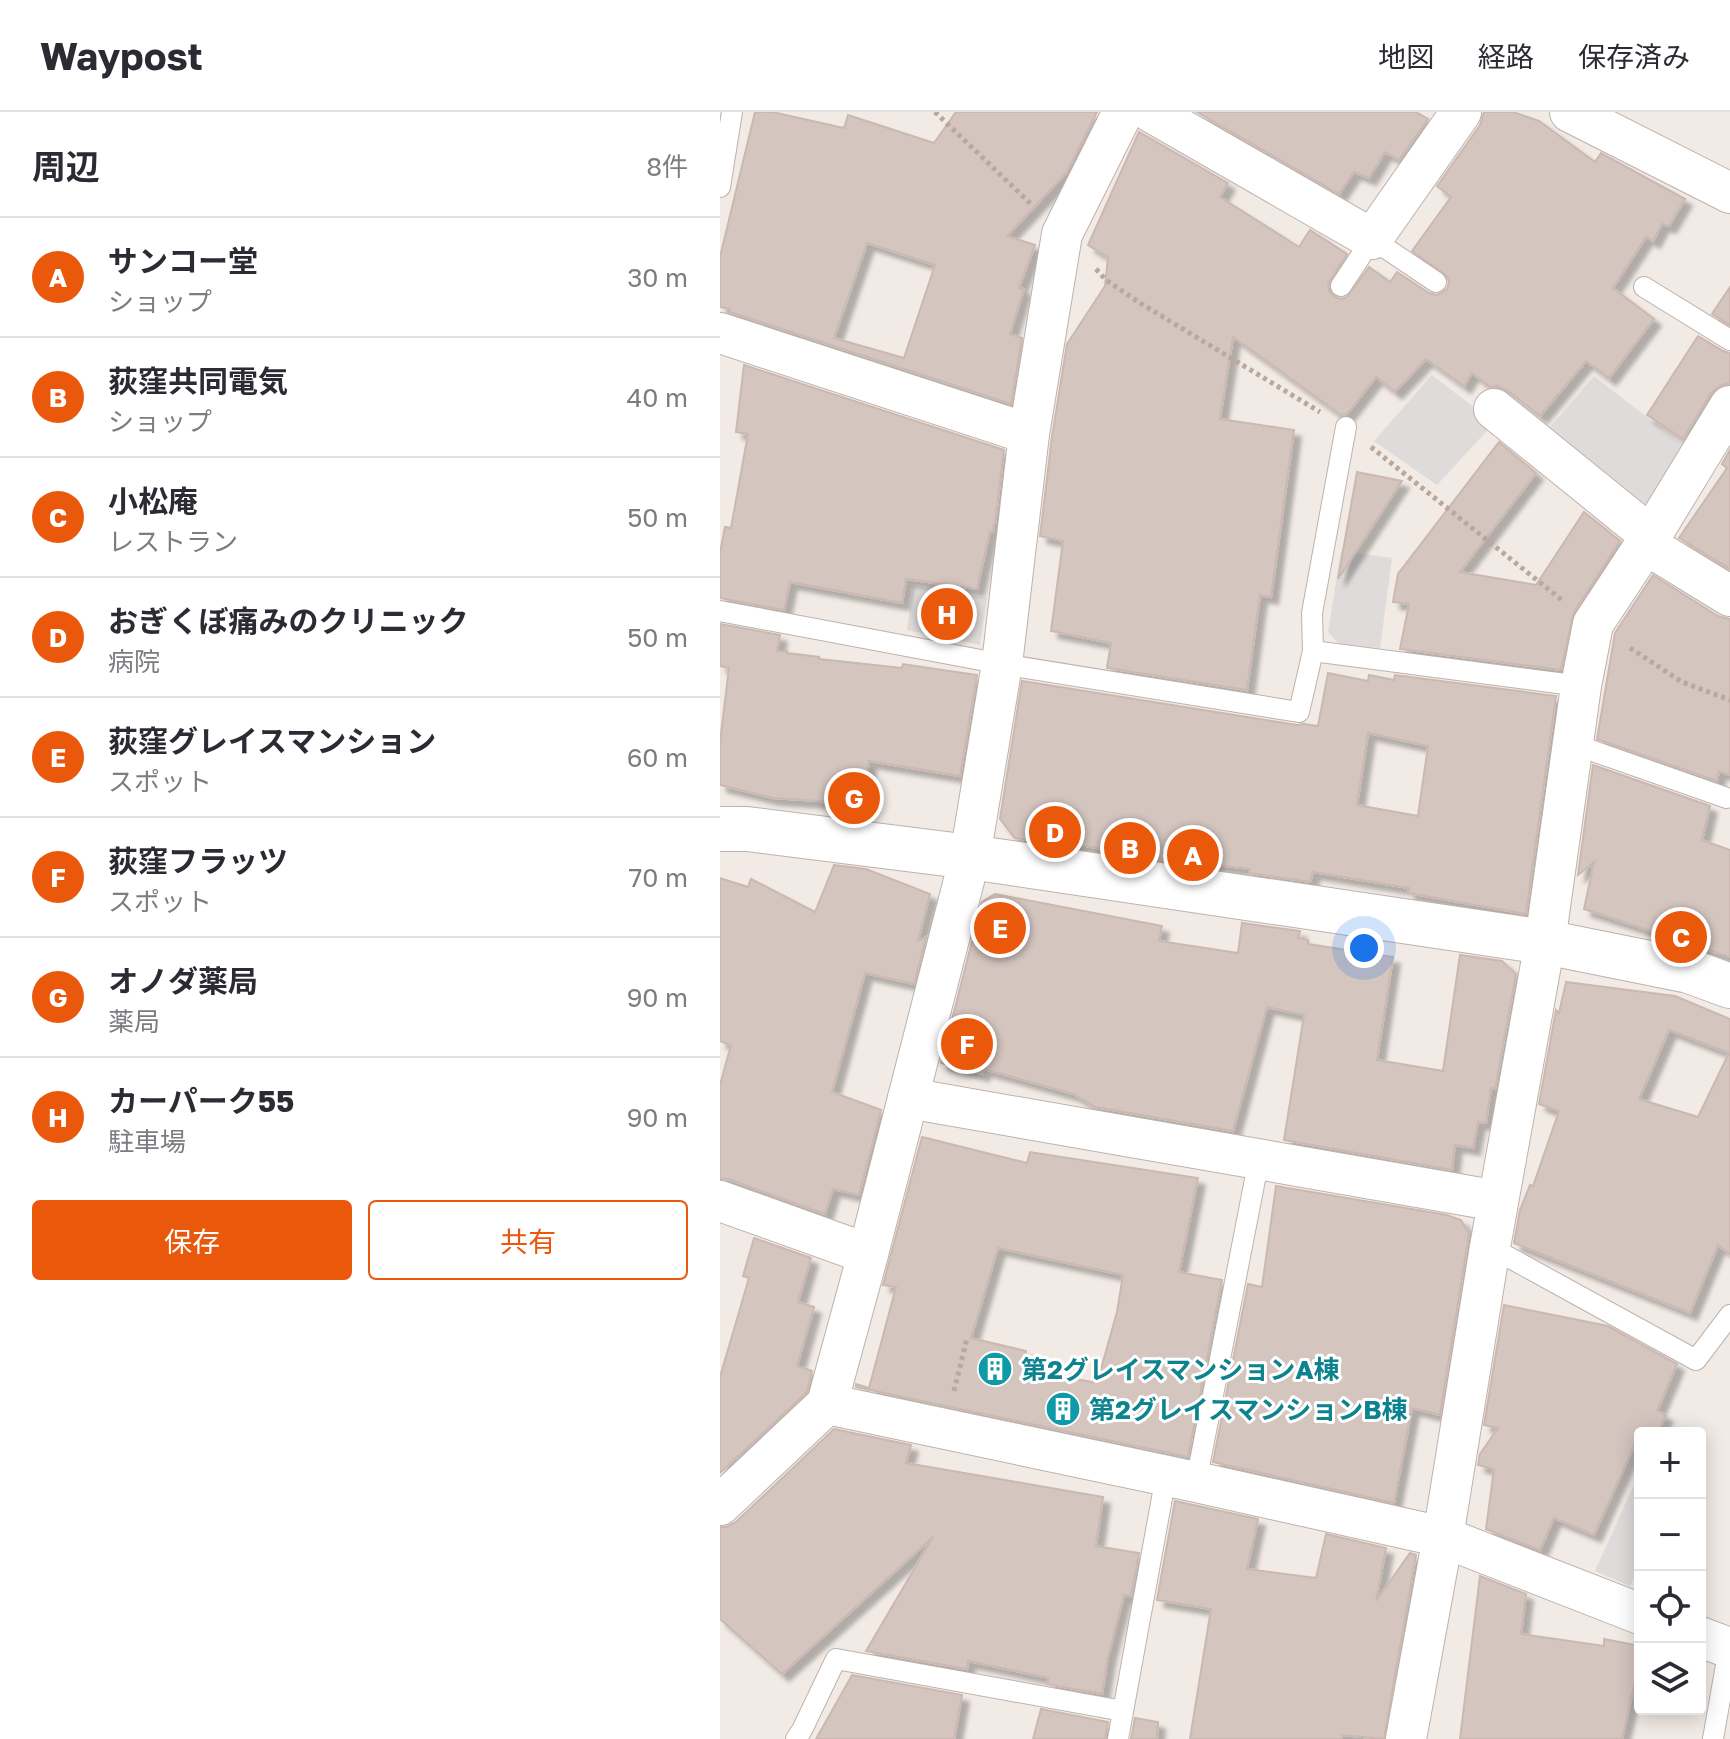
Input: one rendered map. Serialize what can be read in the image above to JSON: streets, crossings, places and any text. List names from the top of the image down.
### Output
{
  "places": {
    "building": ["第2グレイスマンションA棟", "第2グレイスマンションB棟"]
  },
  "page": {
    "header": "Waypost",
    "nav": ["地図", "経路", "保存済み"],
    "heading": ["周辺", "8件"],
    "list": [
      {
        "mark": "A",
        "name": "サンコー堂",
        "note": "ショップ",
        "value": "30 m"
      },
      {
        "mark": "B",
        "name": "荻窪共同電気",
        "note": "ショップ",
        "value": "40 m"
      },
      {
        "mark": "C",
        "name": "小松庵",
        "note": "レストラン",
        "value": "50 m"
      },
      {
        "mark": "D",
        "name": "おぎくぼ痛みのクリニック",
        "note": "病院",
        "value": "50 m"
      },
      {
        "mark": "E",
        "name": "荻窪グレイスマンション",
        "note": "スポット",
        "value": "60 m"
      },
      {
        "mark": "F",
        "name": "荻窪フラッツ",
        "note": "スポット",
        "value": "70 m"
      },
      {
        "mark": "G",
        "name": "オノダ薬局",
        "note": "薬局",
        "value": "90 m"
      },
      {
        "mark": "H",
        "name": "カーパーク55",
        "note": "駐車場",
        "value": "90 m"
      }
    ],
    "pins": [
      "H",
      "G",
      "D",
      "B",
      "A",
      "E",
      "C",
      "F"
    ],
    "buttons": ["保存", "共有"],
    "map_buttons": ["+", "−"]
  }
}
